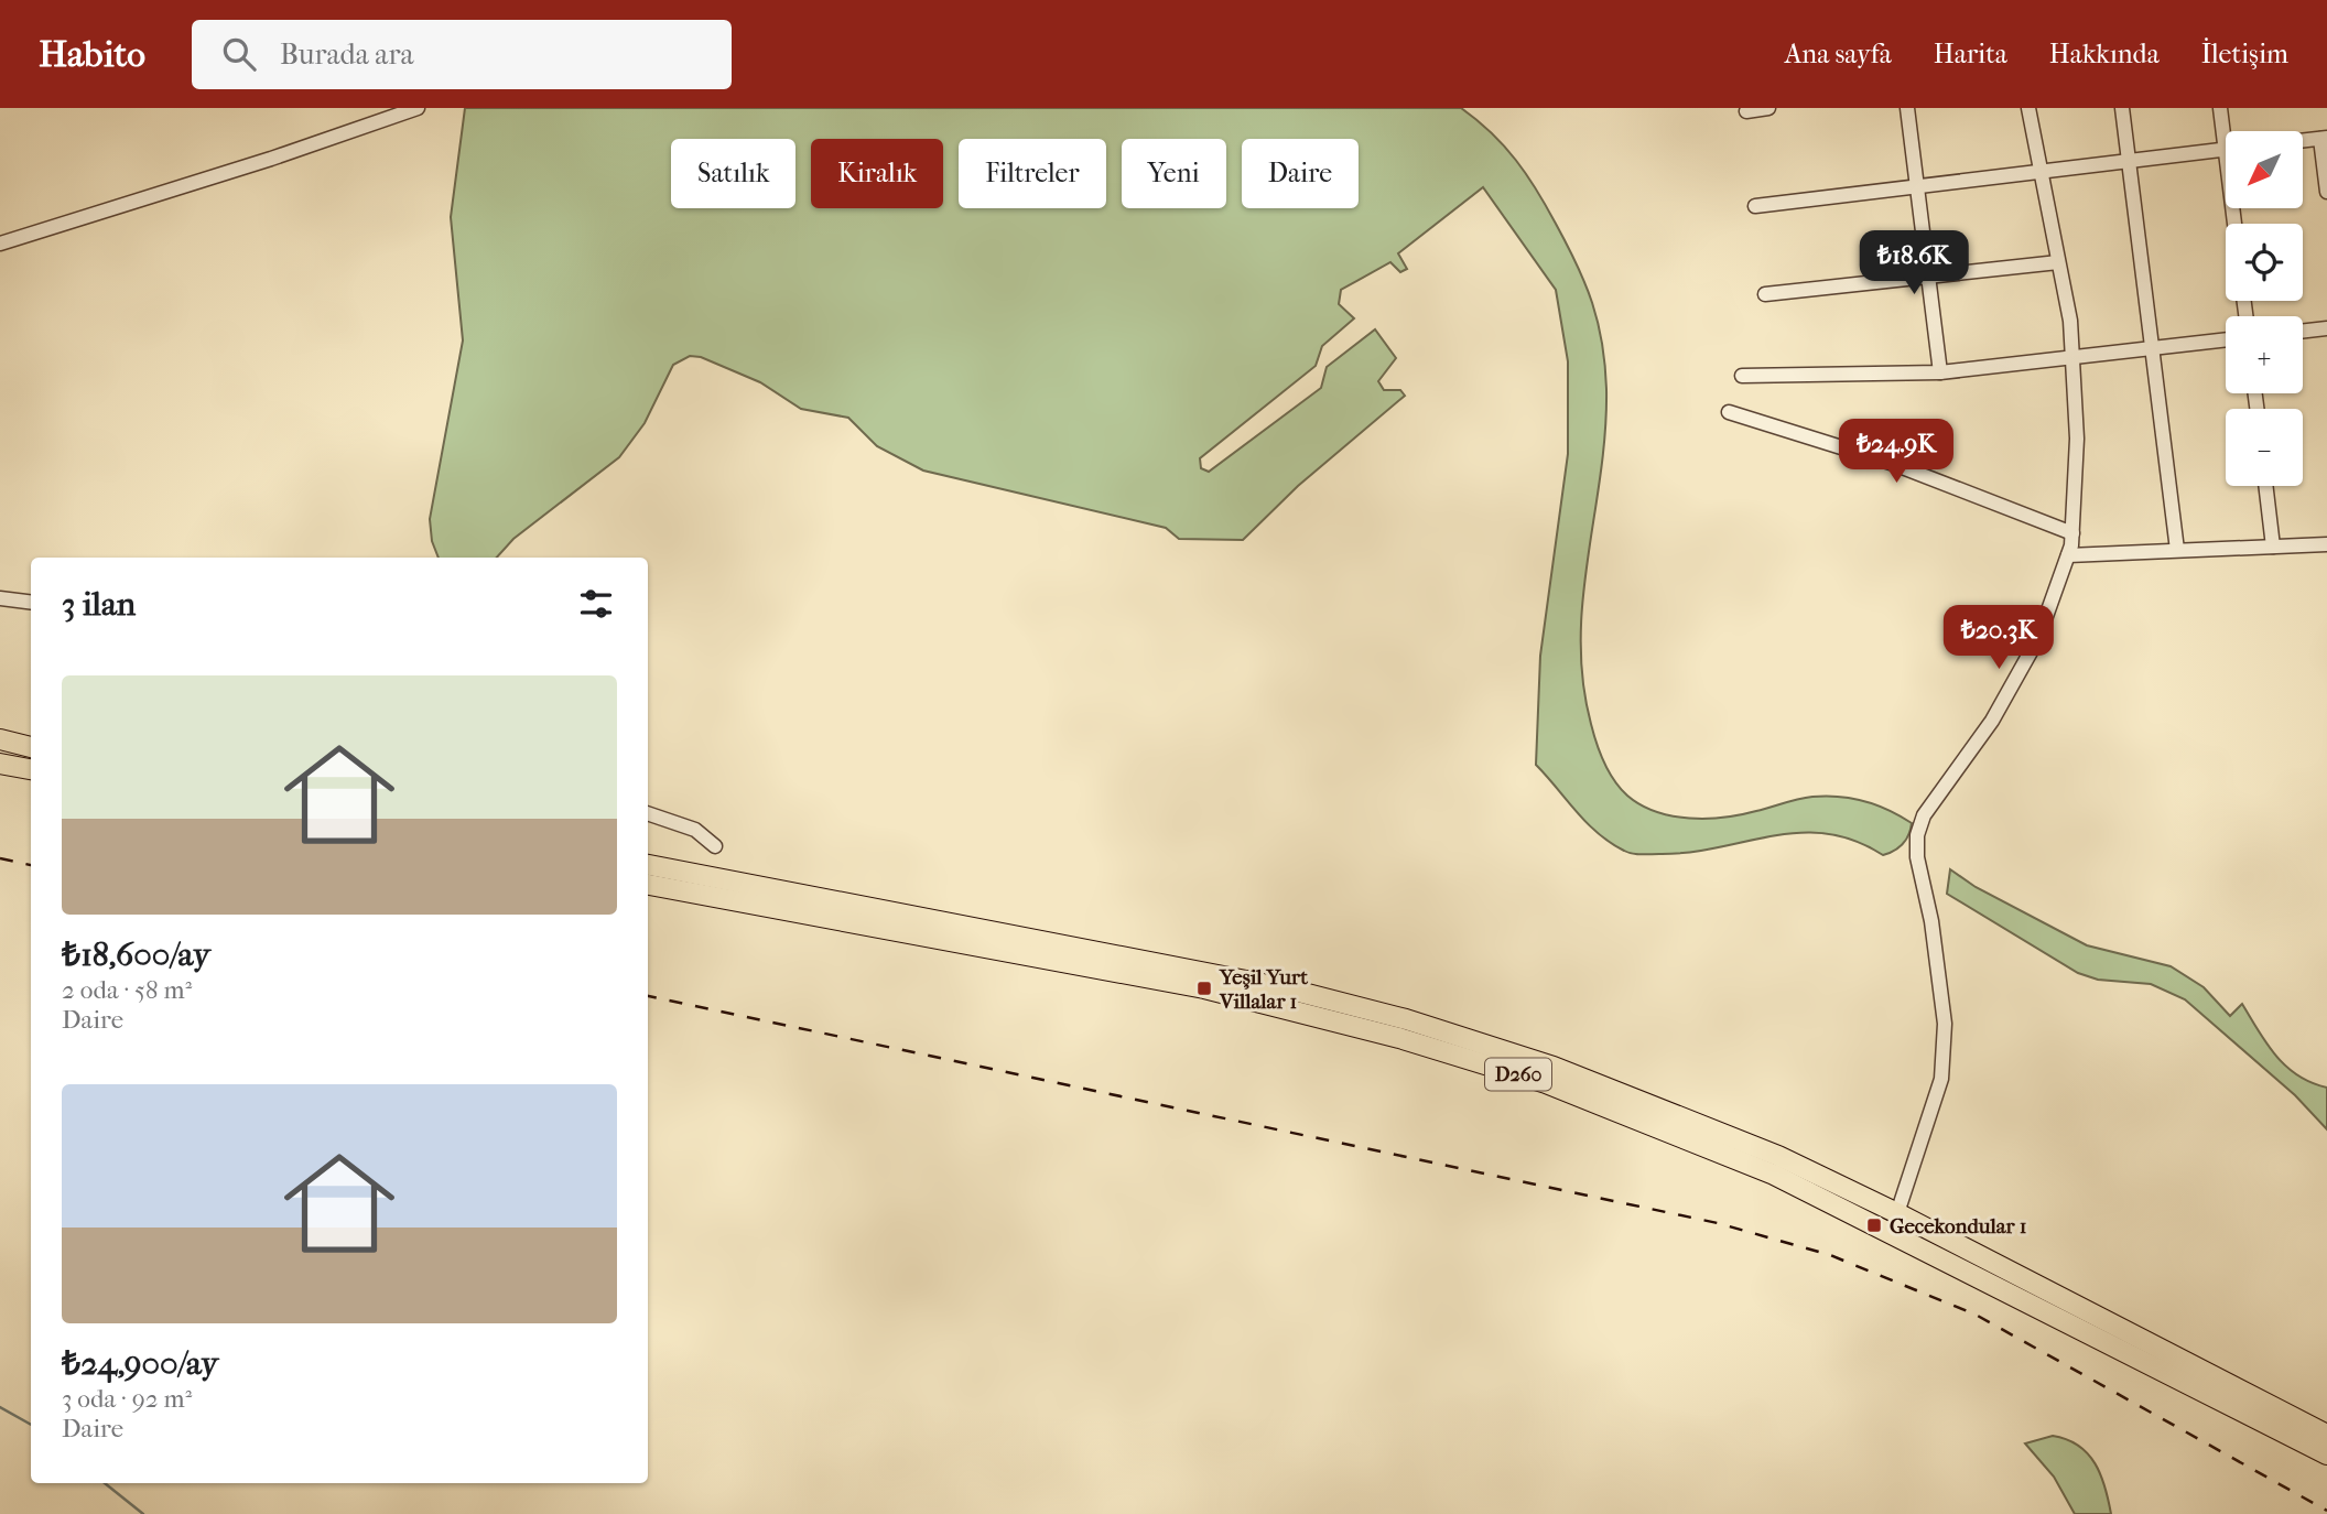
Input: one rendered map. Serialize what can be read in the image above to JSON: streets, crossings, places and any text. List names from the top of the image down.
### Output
{
  "streets": {
    "highway": ["D260"]
  },
  "places": {
    "transit": ["Yeşil Yurt Villalar 1", "Gecekondular 1"]
  },
  "north": "bottom left",
  "page": {
    "header": "Habito",
    "search": "Burada ara",
    "nav": [
      "Ana sayfa",
      "Harita",
      "Hakkında",
      "İletişim"
    ],
    "map_buttons": ["+", "−"],
    "chip": [
      "Satılık",
      "Kiralık",
      "Filtreler",
      "Yeni",
      "Daire"
    ],
    "price": ["₺18.6K", "₺24.9K", "₺20.3K"],
    "heading": "3 ilan",
    "list": [
      {
        "name": "₺18,600/ay",
        "note": "2 oda · 58 m² · Daire"
      },
      {
        "name": "₺24,900/ay",
        "note": "3 oda · 92 m² · Daire"
      }
    ]
  }
}
